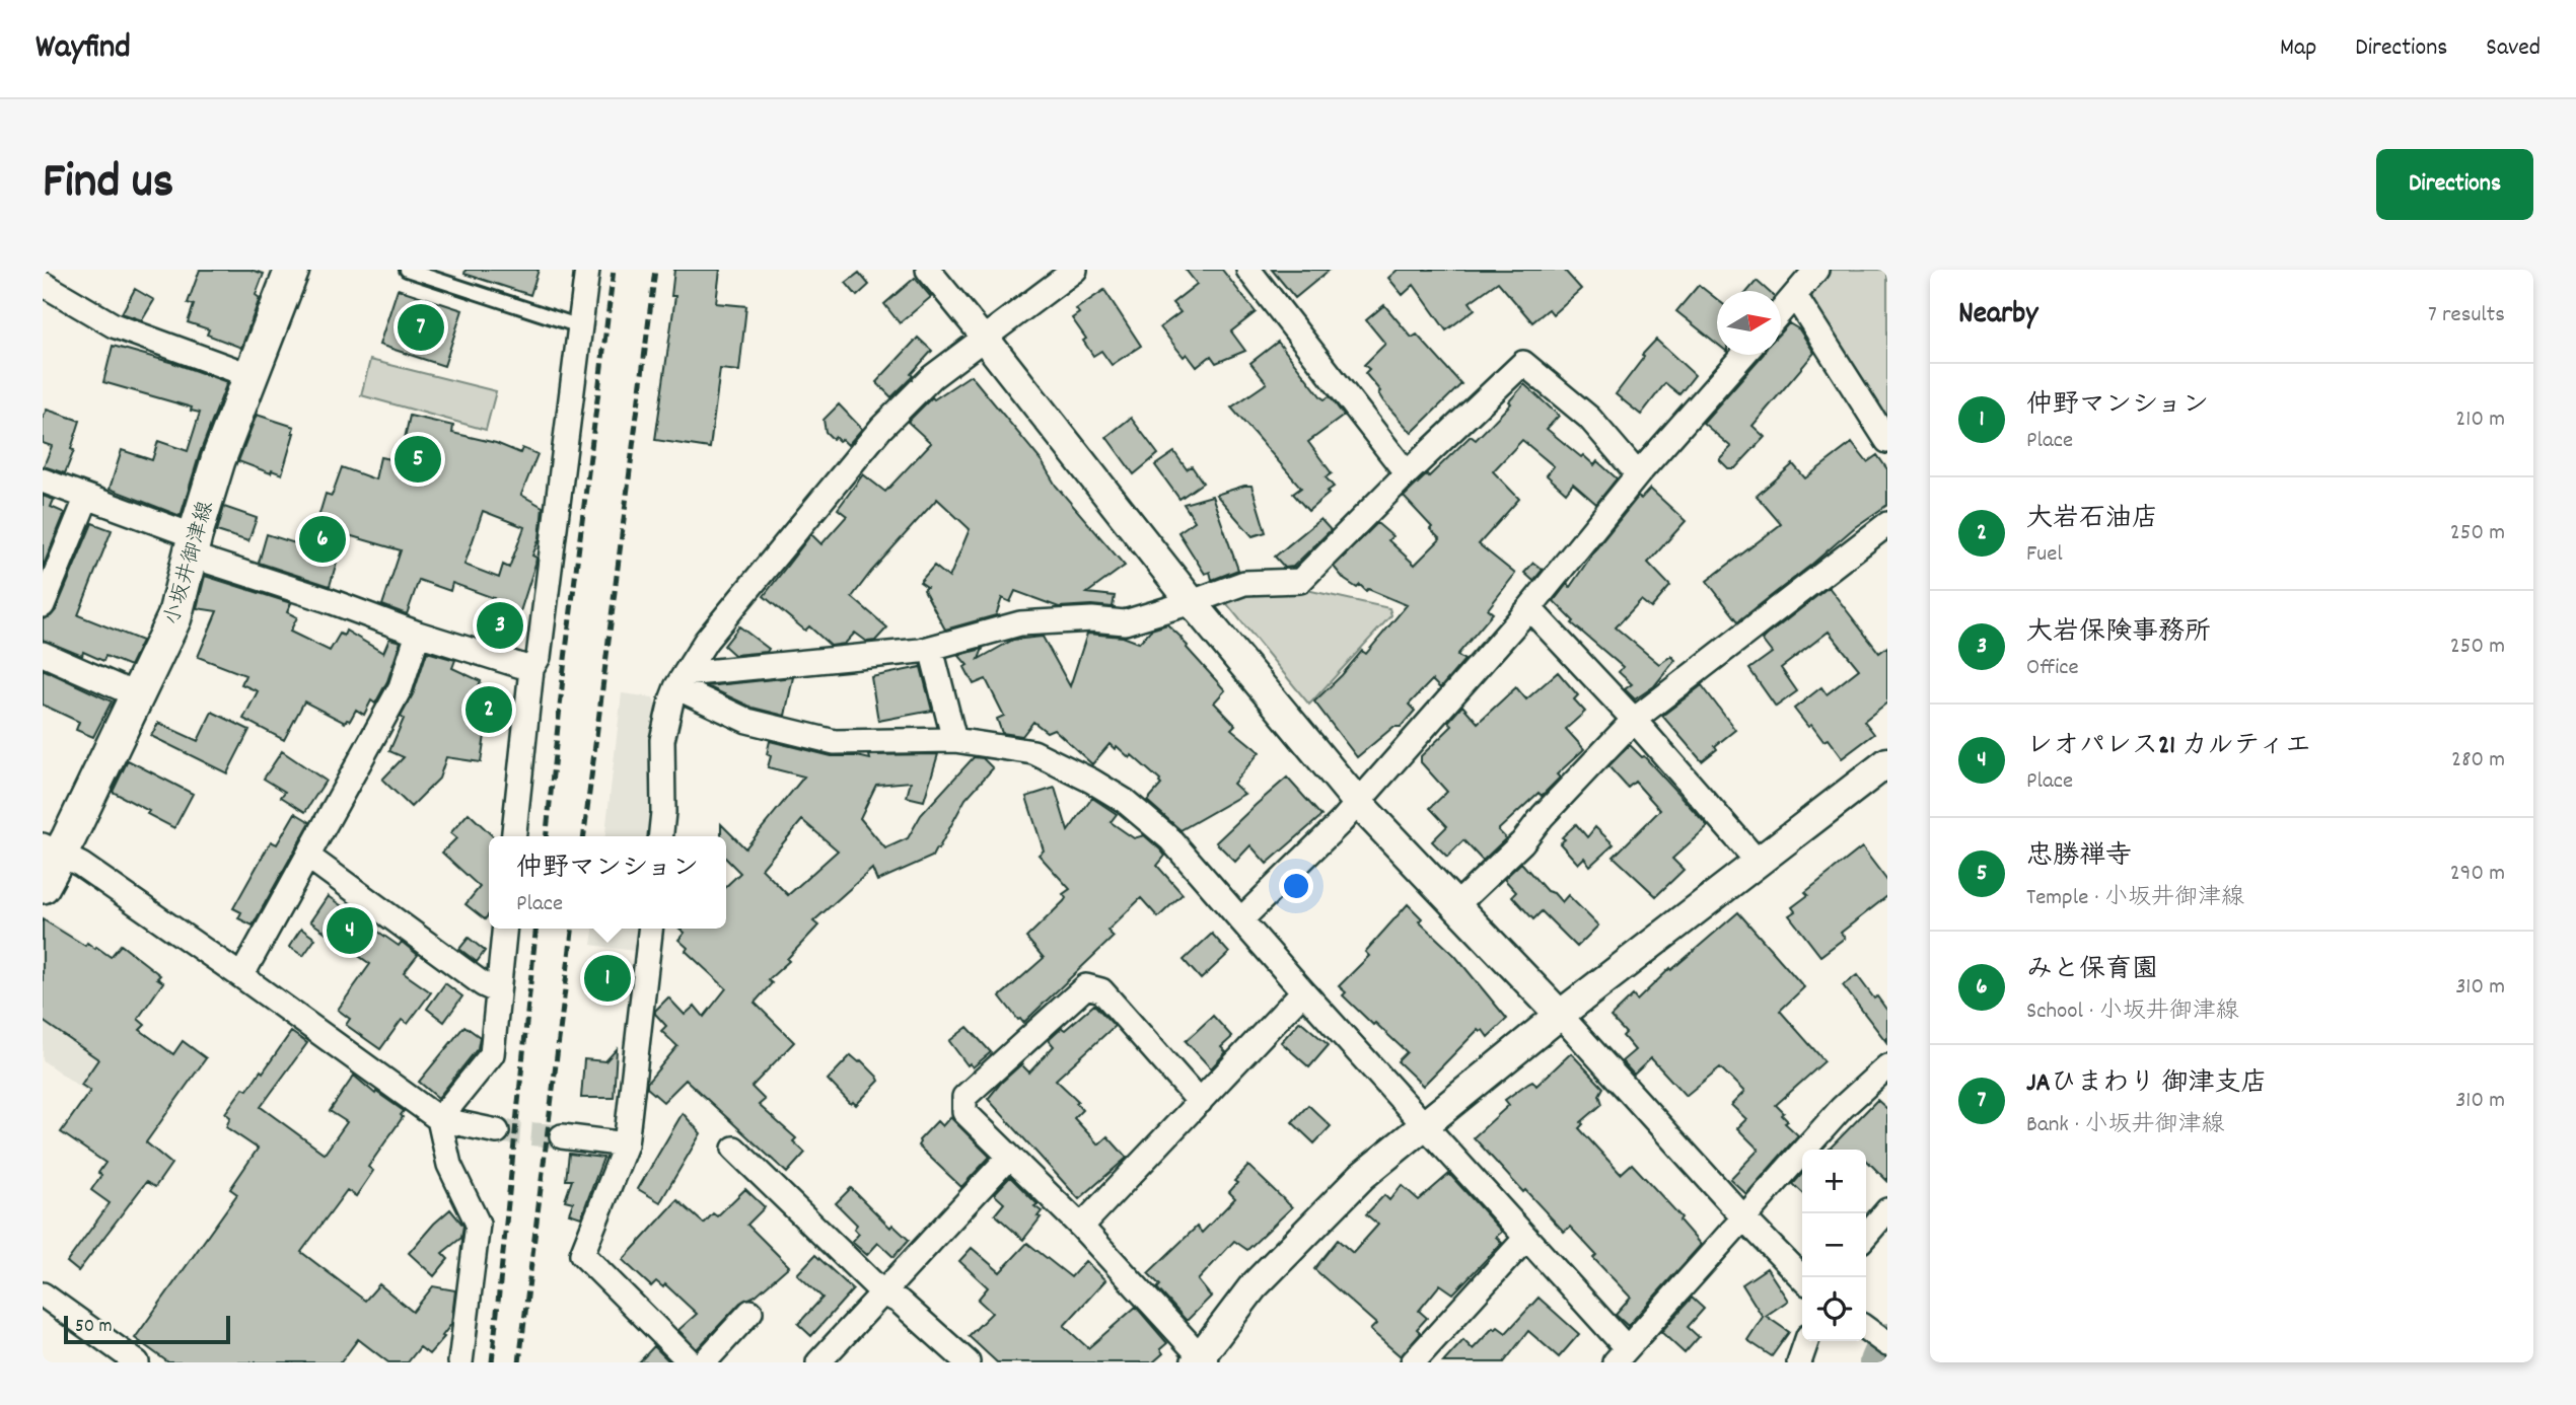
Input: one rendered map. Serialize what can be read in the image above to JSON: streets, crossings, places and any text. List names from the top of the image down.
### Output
{
  "streets": {
    "main road": ["小坂井御津線"]
  },
  "scale_bar": "50 m",
  "north": "right",
  "page": {
    "header": "Wayfind",
    "nav": ["Map", "Directions", "Saved"],
    "title": "Find us",
    "buttons": "Directions",
    "heading": ["Nearby", "7 results"],
    "pins": [
      "7",
      "5",
      "6",
      "3",
      "2",
      "4",
      "1"
    ],
    "list": [
      {
        "mark": "1",
        "name": "仲野マンション",
        "note": "Place",
        "value": "210 m"
      },
      {
        "mark": "2",
        "name": "大岩石油店",
        "note": "Fuel",
        "value": "250 m"
      },
      {
        "mark": "3",
        "name": "大岩保険事務所",
        "note": "Office",
        "value": "250 m"
      },
      {
        "mark": "4",
        "name": "レオパレス21 カルティエ",
        "note": "Place",
        "value": "280 m"
      },
      {
        "mark": "5",
        "name": "忠勝禅寺",
        "note": "Temple · 小坂井御津線",
        "value": "290 m"
      },
      {
        "mark": "6",
        "name": "みと保育園",
        "note": "School · 小坂井御津線",
        "value": "310 m"
      },
      {
        "mark": "7",
        "name": "JAひまわり 御津支店",
        "note": "Bank · 小坂井御津線",
        "value": "310 m"
      }
    ],
    "popup": ["仲野マンション", "Place"],
    "map_buttons": ["+", "−"],
    "scale": "50 m"
  }
}
